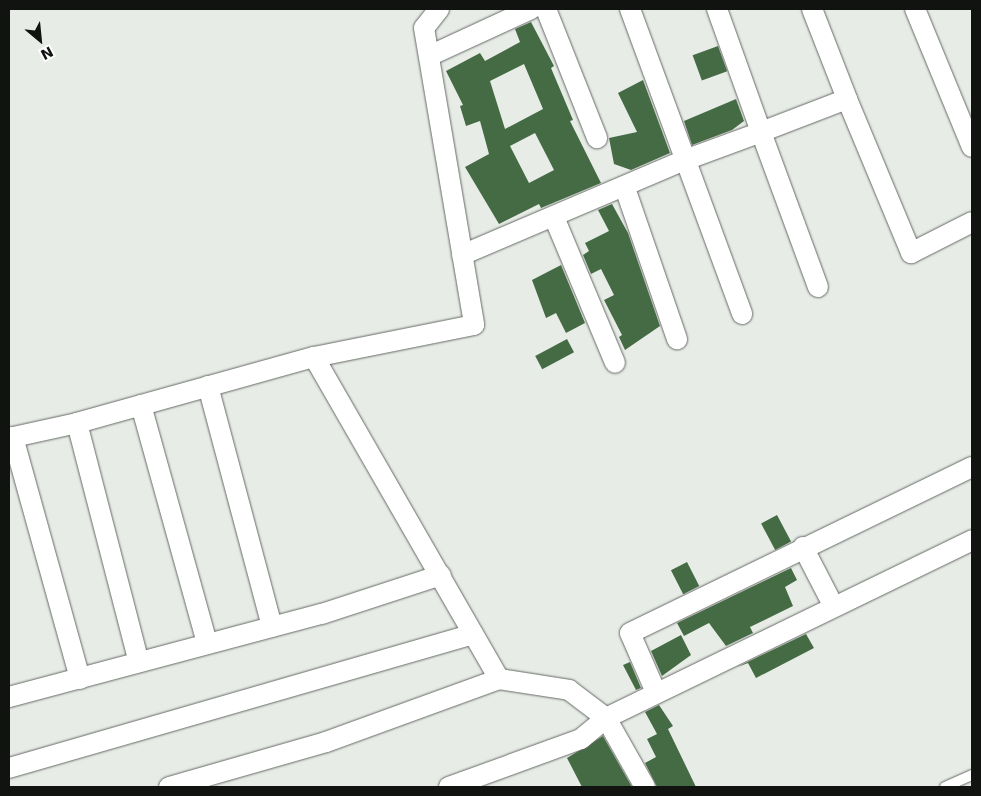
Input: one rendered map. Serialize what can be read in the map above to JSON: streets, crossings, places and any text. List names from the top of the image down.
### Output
{
  "north": "bottom right"
}
